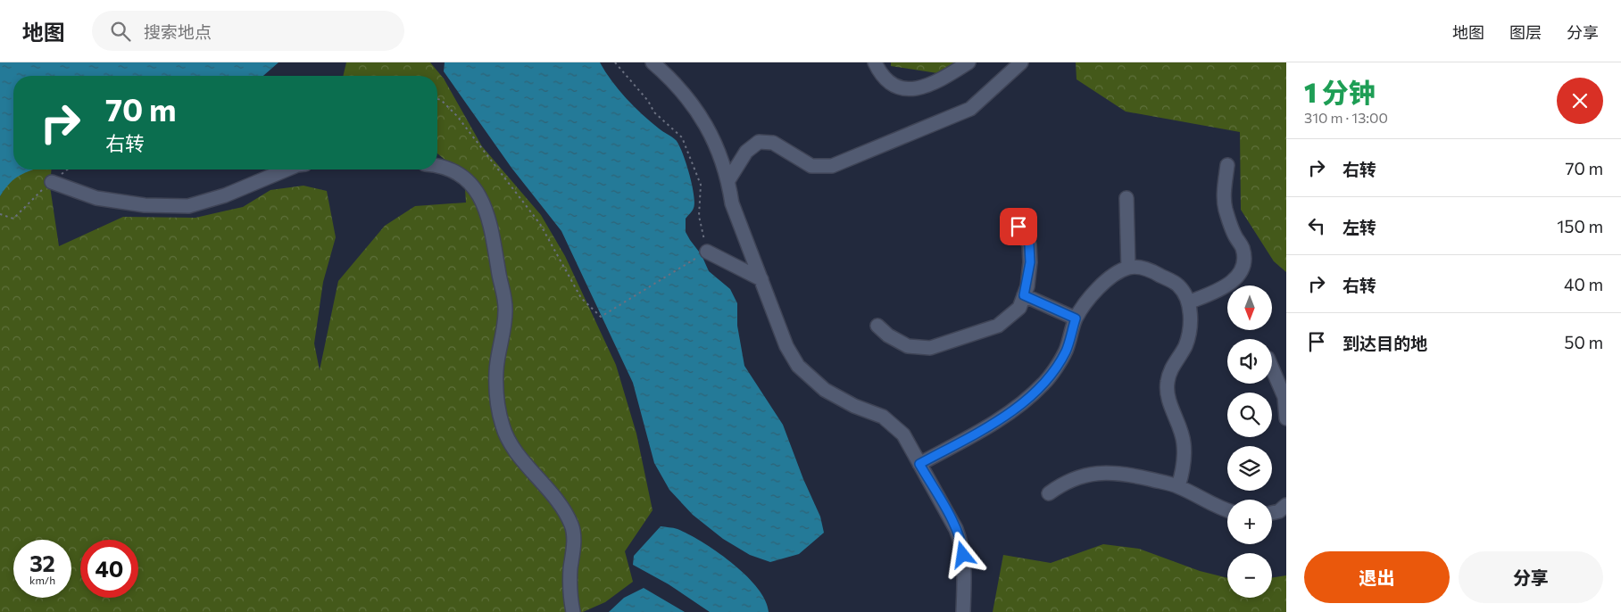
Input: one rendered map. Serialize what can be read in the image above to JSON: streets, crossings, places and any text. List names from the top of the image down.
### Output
{
  "north": "bottom",
  "page": {
    "header": "地图",
    "search": "搜索地点",
    "nav": ["地图", "图层", "分享"],
    "heading": ["1 分钟", "310 m · 13:00"],
    "turn": ["70 m", "右转"],
    "list": [
      {
        "name": "右转",
        "value": "70 m"
      },
      {
        "name": "左转",
        "value": "150 m"
      },
      {
        "name": "右转",
        "value": "40 m"
      },
      {
        "name": "到达目的地",
        "value": "50 m"
      }
    ],
    "map_buttons": ["+", "−"],
    "speed": "32 km/h",
    "limit": "40",
    "buttons": ["退出", "分享"]
  }
}
